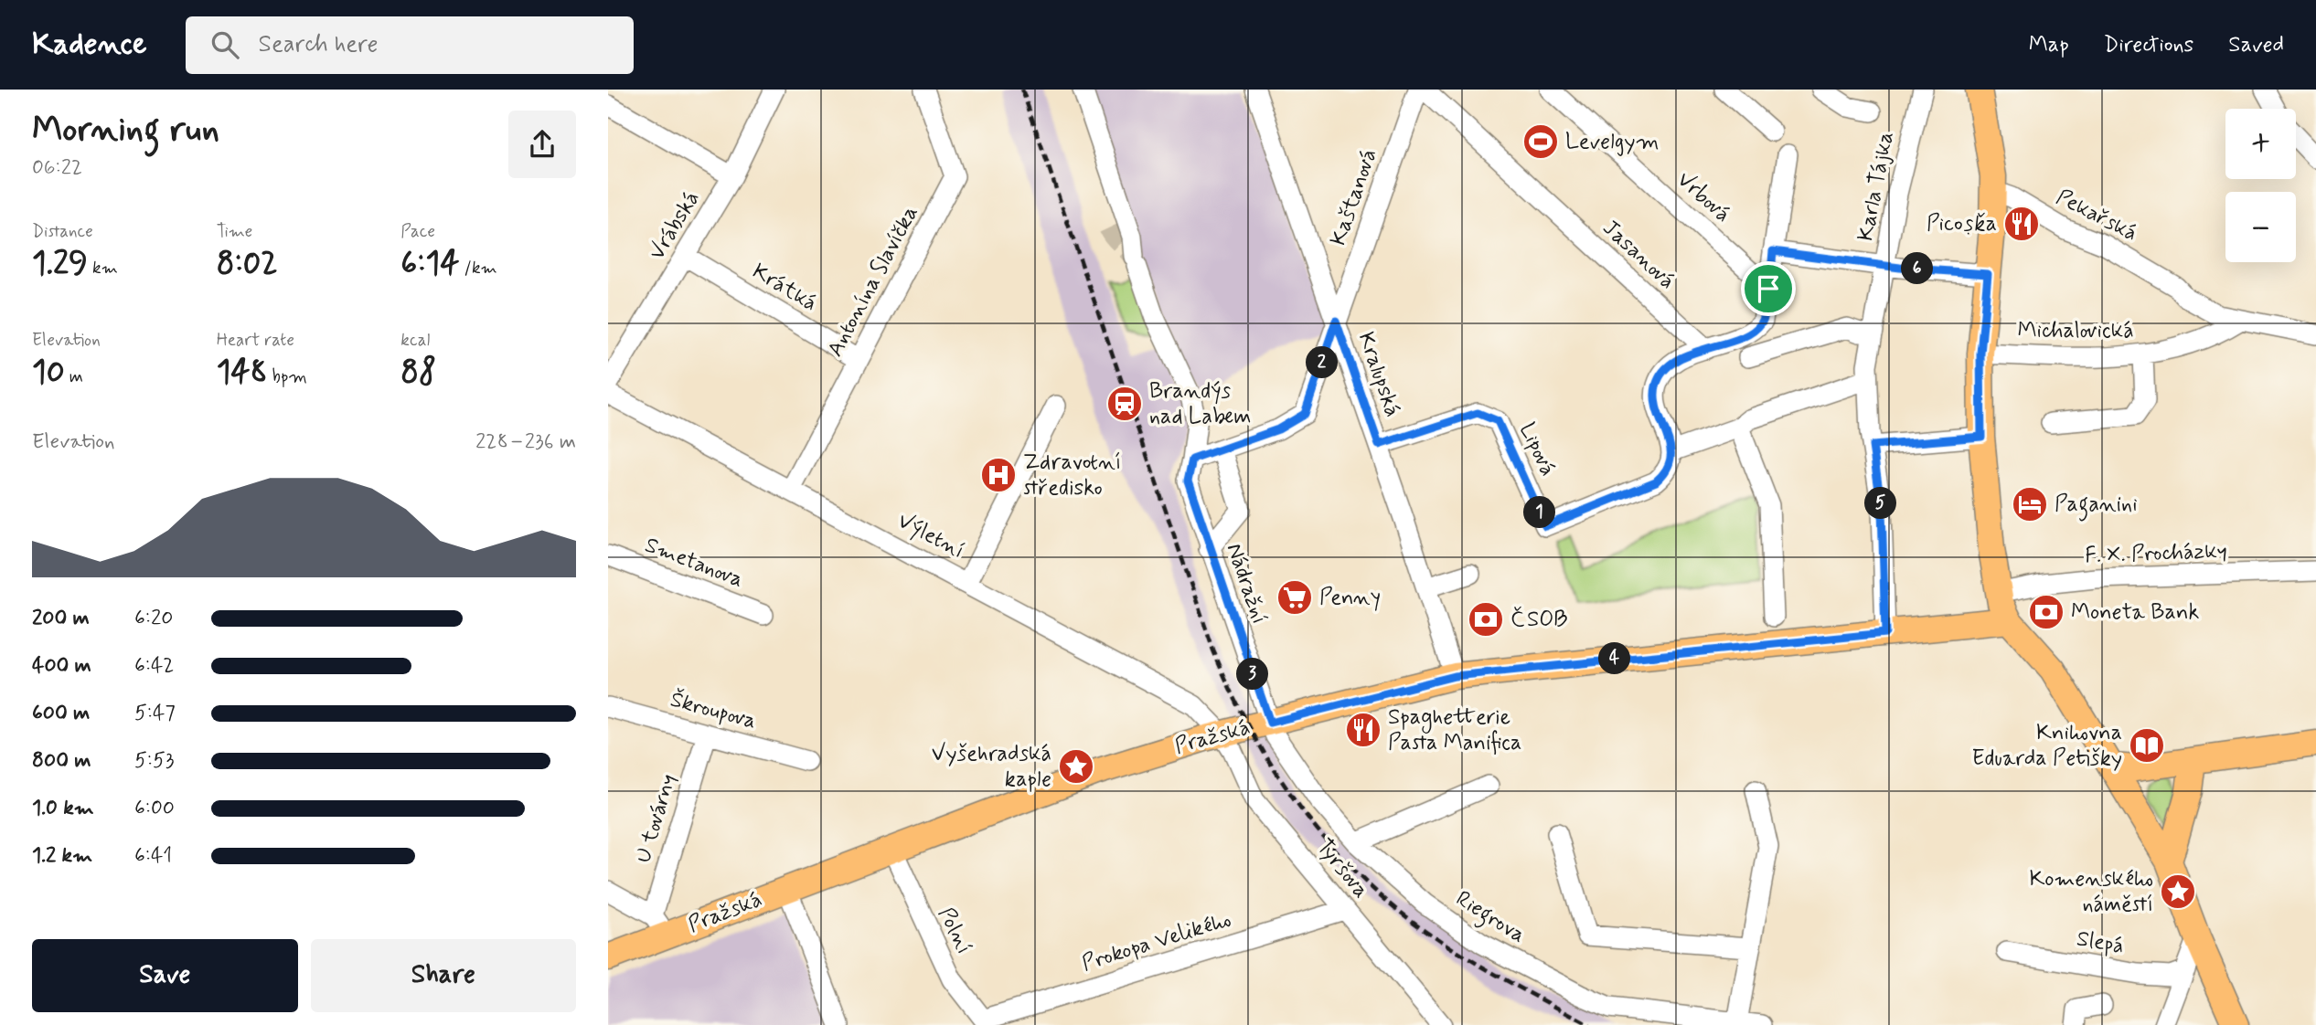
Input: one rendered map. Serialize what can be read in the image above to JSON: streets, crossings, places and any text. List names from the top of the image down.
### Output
{
  "streets": {
    "main road": ["Pražská"],
    "street": [
      "Karla Tájka",
      "Kaštanová",
      "Vrbová",
      "Pekařská",
      "Vrábská",
      "Jasanová",
      "Antonína Slavíčka",
      "Krátká",
      "Michalovická",
      "Kralupská",
      "Lipová",
      "Výletní",
      "F. X. Procházky",
      "Smetanova",
      "Nádražní",
      "Škroupova",
      "U továrny",
      "Tyršova",
      "Riegrova",
      "Polní",
      "Prokopa Velikého",
      "Slepá"
    ]
  },
  "crossings": [
    ["Karla Tájka", "Pražská"],
    ["Kaštanová", "Kralupská"],
    ["Pekařská", "Michalovická"],
    ["Vrábská", "Krátká"],
    ["Antonína Slavíčka", "Krátká"],
    ["Antonína Slavíčka", "Výletní"],
    ["Kralupská", "Lipová"],
    ["Kralupská", "Pražská"],
    ["Výletní", "Pražská"],
    ["Výletní", "Tyršova"],
    ["Nádražní", "Pražská"],
    ["Nádražní", "Riegrova"],
    ["Škroupova", "U továrny"],
    ["Pražská", "U továrny"],
    ["Pražská", "Tyršova"],
    ["Pražská", "Riegrova"],
    ["Pražská", "Polní"],
    ["Tyršova", "Prokopa Velikého"],
    ["Polní", "Prokopa Velikého"]
  ],
  "places": {
    "sports": ["Levelgym"],
    "restaurant": ["Picoṣ̌ka", "Spaghetterie Pasta Manifica"],
    "station": ["Brandýs nad Labem"],
    "hospital": ["Zdravotní středisko"],
    "hotel": ["Paganini"],
    "supermarket": ["Penny"],
    "bank": ["Moneta Bank", "ČSOB"],
    "library": ["Knihovna Eduarda Petišky"],
    "place": ["Vyšehradská kaple", "Komenského náměstí"]
  },
  "page": {
    "header": "Kadence",
    "search": "Search here",
    "nav": ["Map", "Directions", "Saved"],
    "heading": ["Morning run", "06:22"],
    "map_buttons": ["+", "−"],
    "stats": [
      ["Distance", "1.29 km"],
      ["Time", "8:02"],
      ["Pace", "6:14 /km"],
      ["Elevation", "10 m"],
      ["Heart rate", "148 bpm"],
      ["kcal", "88"]
    ],
    "pins": [
      "6",
      "2",
      "5",
      "1",
      "4",
      "3"
    ],
    "chart": ["Elevation", "228–236 m"],
    "list": [
      {
        "name": "200 m",
        "note": "6:20"
      },
      {
        "name": "400 m",
        "note": "6:42"
      },
      {
        "name": "600 m",
        "note": "5:47"
      },
      {
        "name": "800 m",
        "note": "5:53"
      },
      {
        "name": "1.0 km",
        "note": "6:00"
      },
      {
        "name": "1.2 km",
        "note": "6:41"
      }
    ],
    "buttons": ["Save", "Share"]
  }
}
